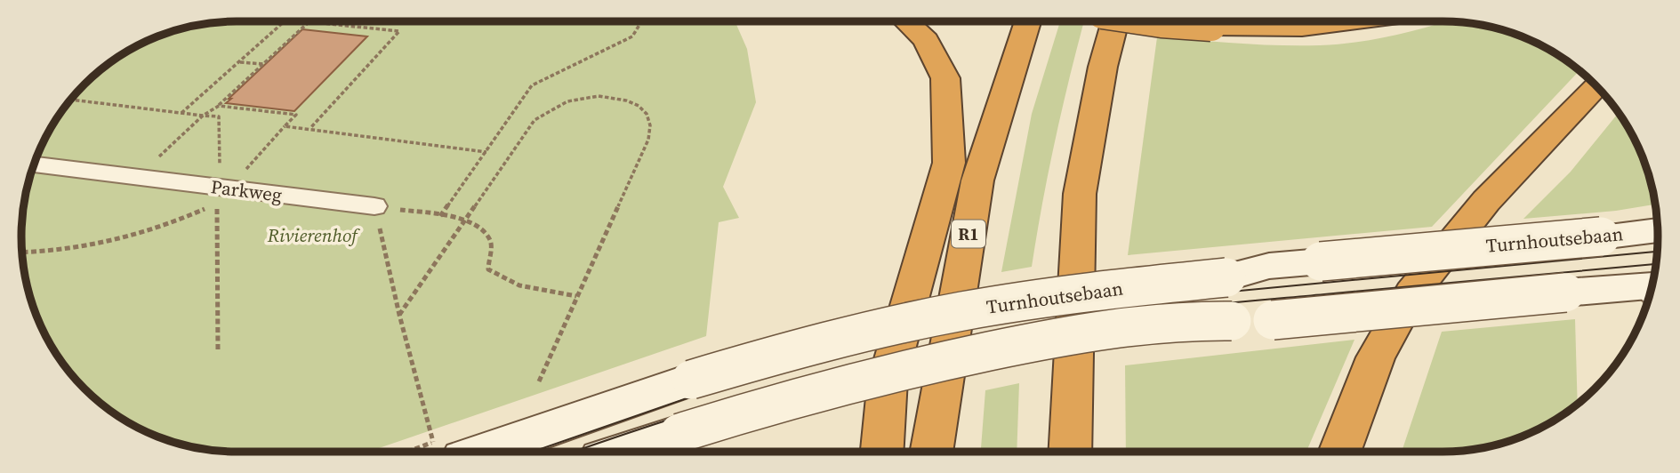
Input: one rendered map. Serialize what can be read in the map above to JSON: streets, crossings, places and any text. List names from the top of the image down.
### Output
{
  "streets": {
    "highway": ["R1"],
    "main road": ["Turnhoutsebaan"],
    "street": ["Parkweg"]
  },
  "parks": ["Rivierenhof"]
}
